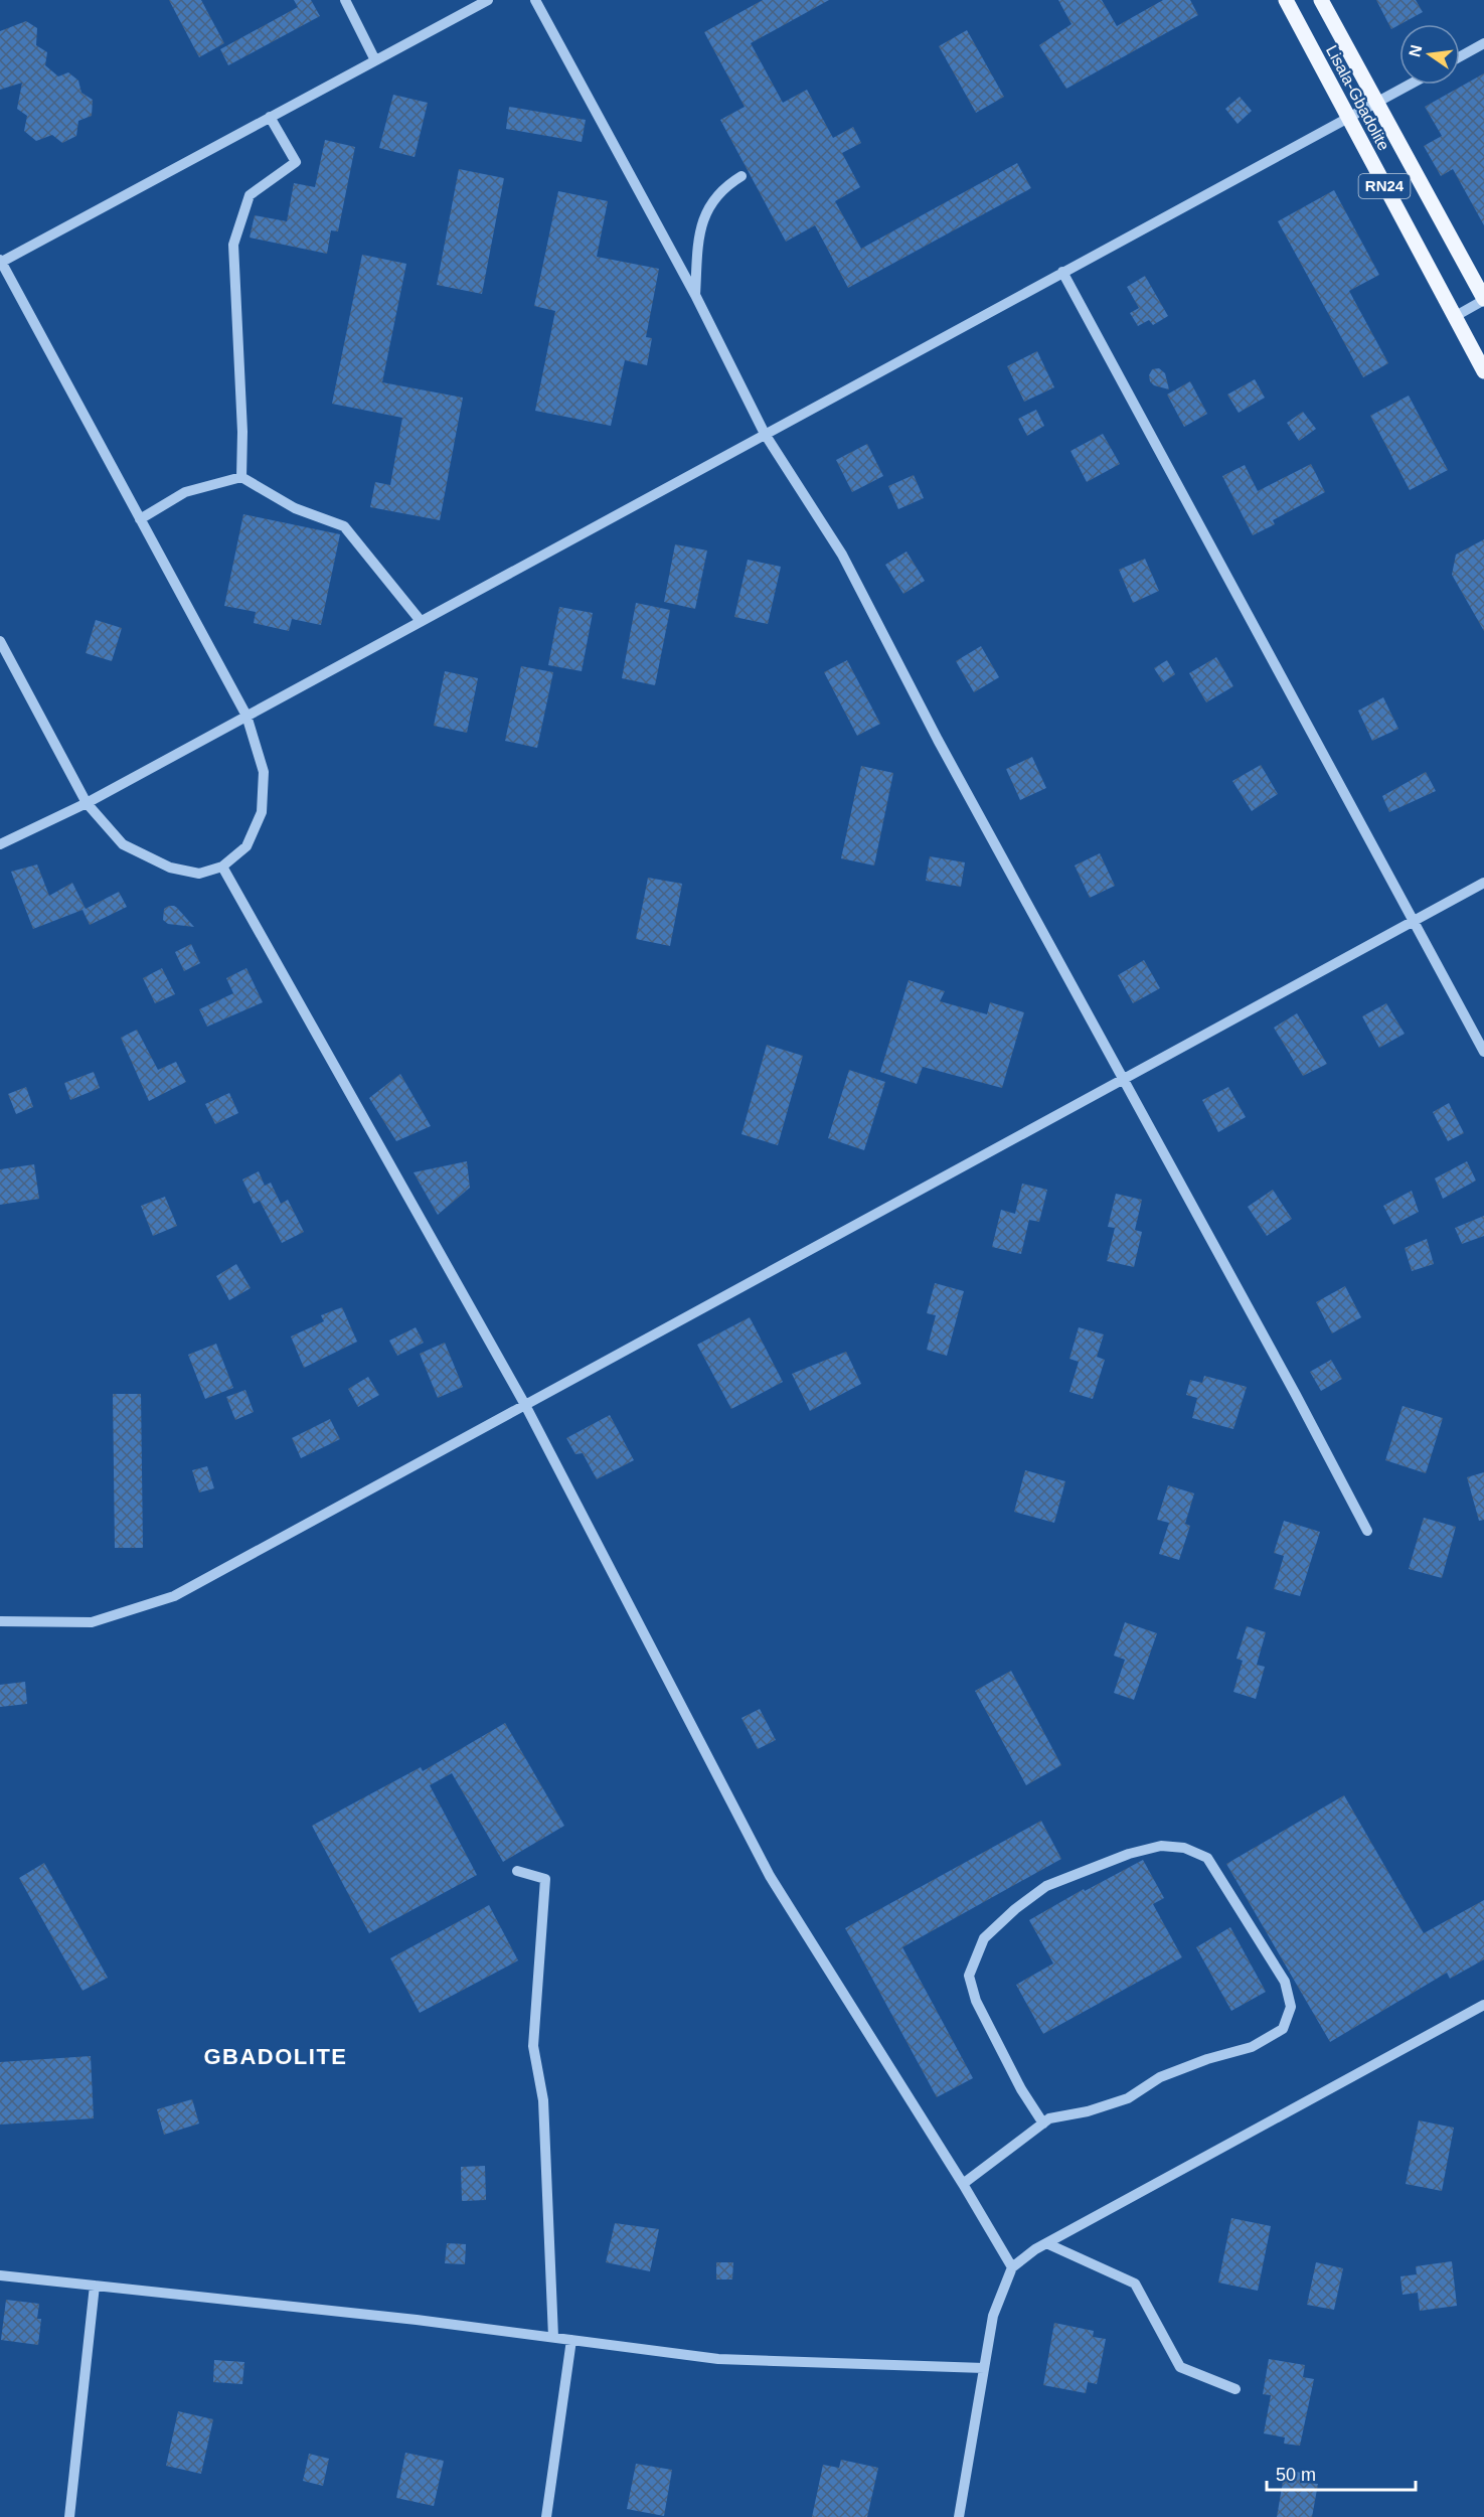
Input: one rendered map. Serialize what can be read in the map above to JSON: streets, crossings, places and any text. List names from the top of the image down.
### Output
{
  "streets": {
    "main road": ["Lisala-Gbadolite", "RN24"]
  },
  "districts": ["GBADOLITE"],
  "scale_bar": "50 m",
  "north": "left"
}
